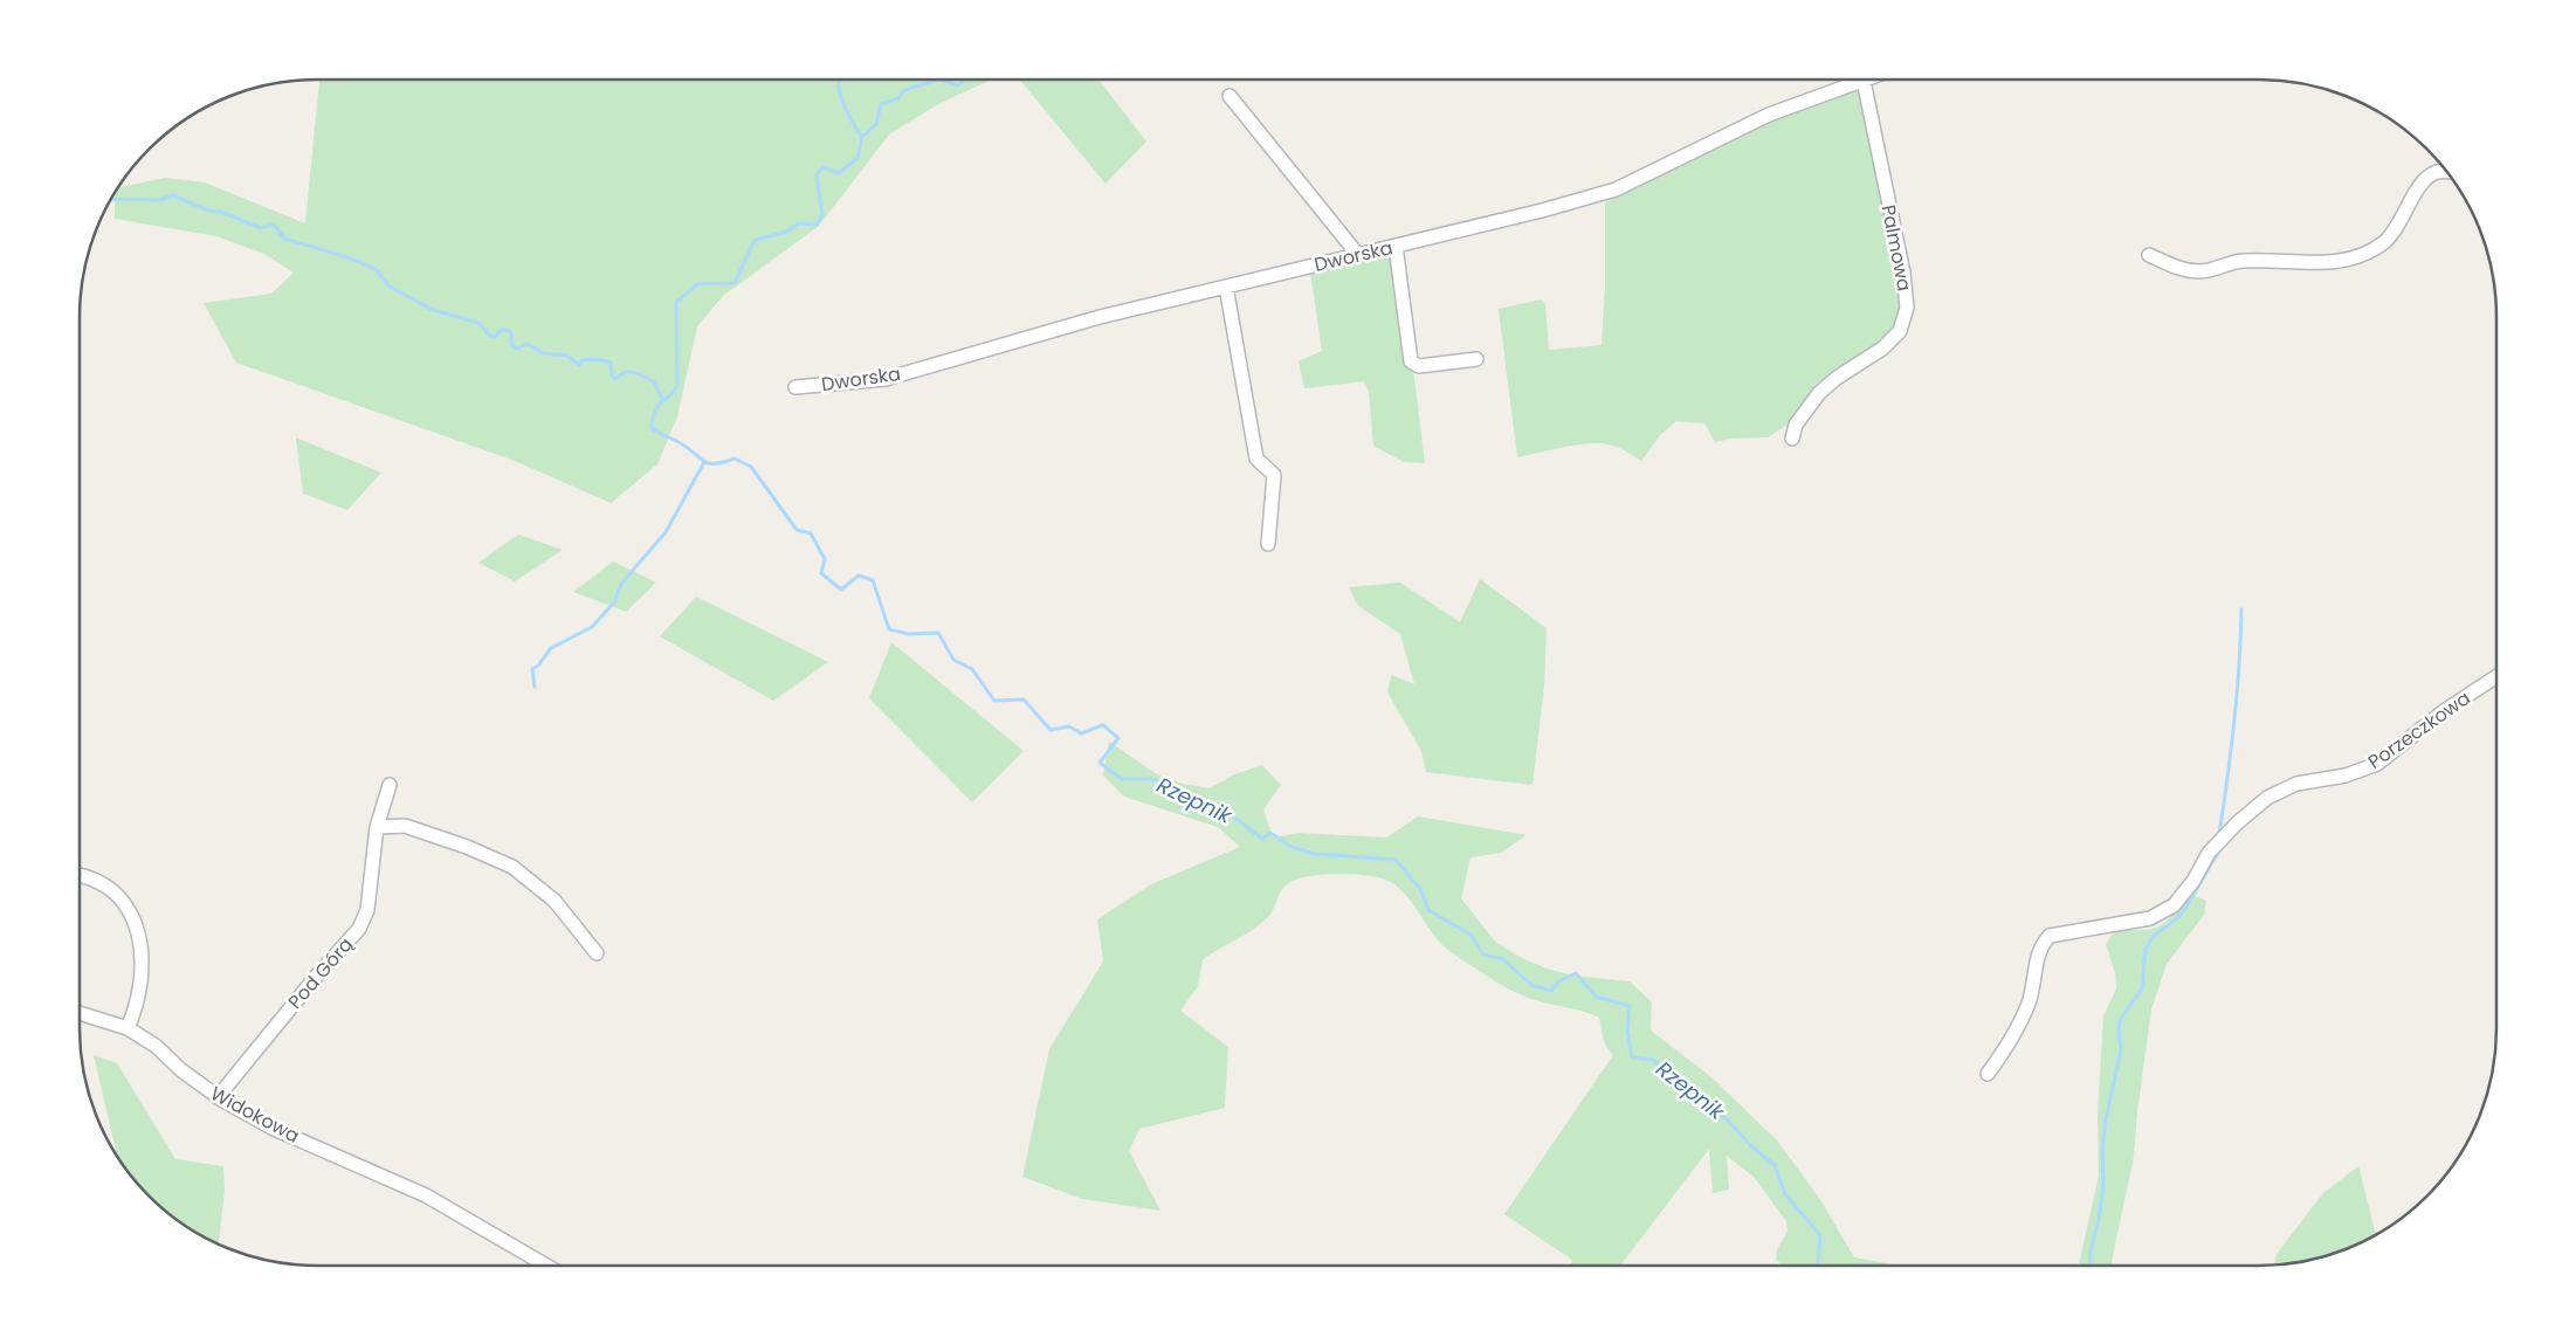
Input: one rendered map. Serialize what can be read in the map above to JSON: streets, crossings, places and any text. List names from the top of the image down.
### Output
{
  "streets": {
    "street": [
      "Palmowa",
      "Dworska",
      "Porzeczkowa",
      "Pod Górą",
      "Widokowa"
    ]
  },
  "crossings": [
    ["Palmowa", "Dworska"],
    ["Pod Górą", "Widokowa"]
  ],
  "water": ["Rzepnik"]
}
